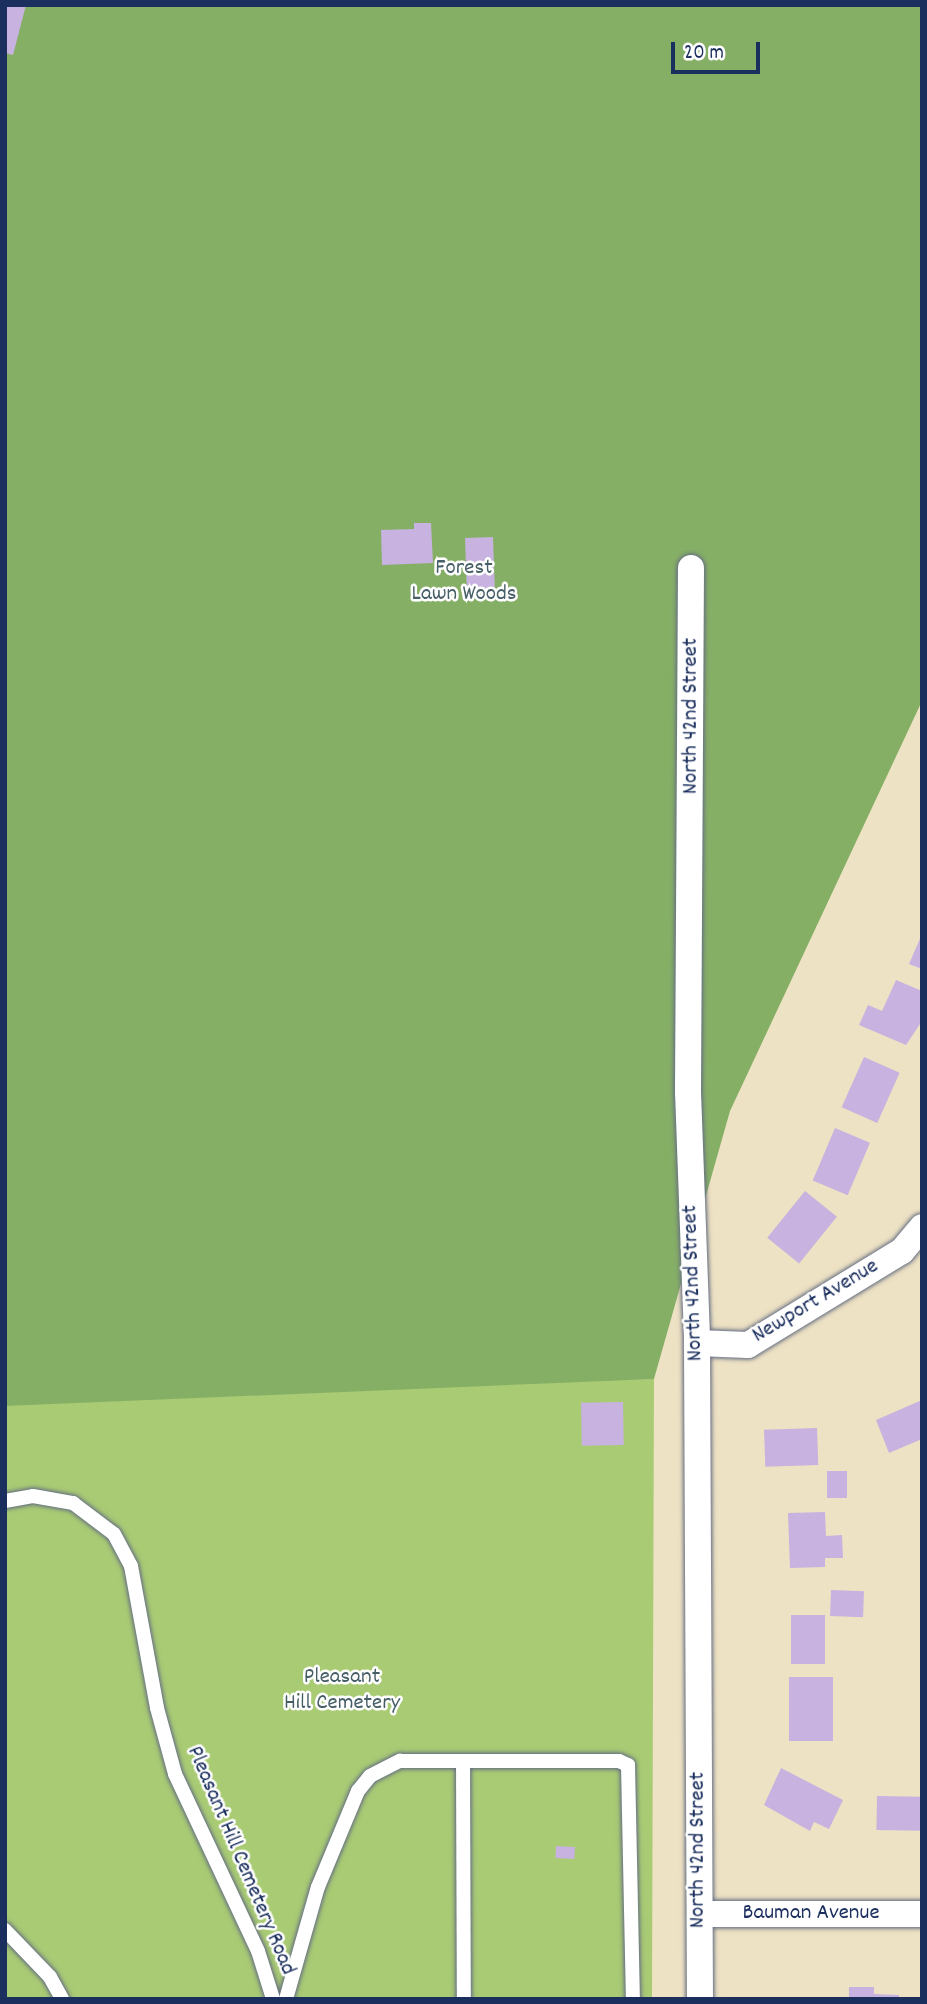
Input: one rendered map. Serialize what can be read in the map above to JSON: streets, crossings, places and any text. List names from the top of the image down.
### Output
{
  "streets": {
    "street": ["North 42nd Street", "Newport Avenue", "Bauman Avenue"],
    "lane": ["Pleasant Hill Cemetery Road"]
  },
  "crossings": [
    ["North 42nd Street", "Newport Avenue"],
    ["North 42nd Street", "Bauman Avenue"]
  ],
  "parks": ["Forest Lawn Woods", "Pleasant Hill Cemetery"],
  "scale_bar": "20 m"
}
